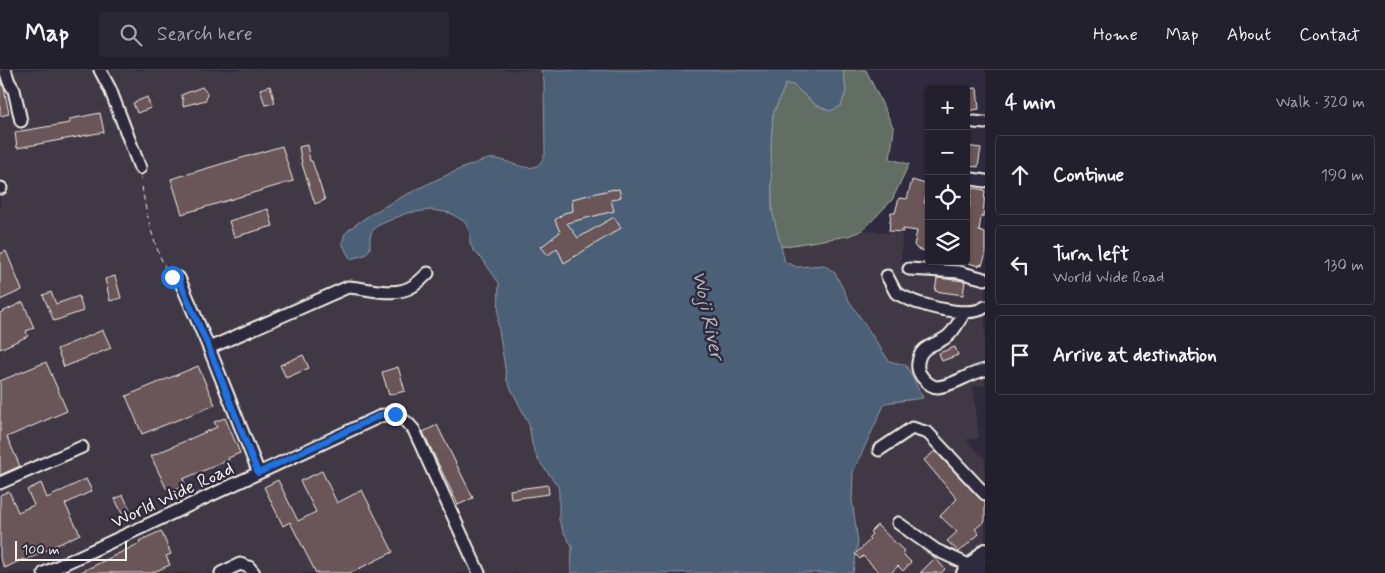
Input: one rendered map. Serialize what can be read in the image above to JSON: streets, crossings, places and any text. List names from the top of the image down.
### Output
{
  "streets": {
    "street": ["World Wide Road"]
  },
  "water": ["Woji River"],
  "scale_bar": "100 m",
  "page": {
    "header": "Map",
    "search": "Search here",
    "nav": [
      "Home",
      "Map",
      "About",
      "Contact"
    ],
    "heading": ["4 min", "Walk · 320 m"],
    "map_buttons": ["+", "−"],
    "list": [
      ["Continue", "190 m"],
      ["Turn left", "World Wide Road", "130 m"],
      "Arrive at destination"
    ],
    "scale": "100 m"
  }
}
